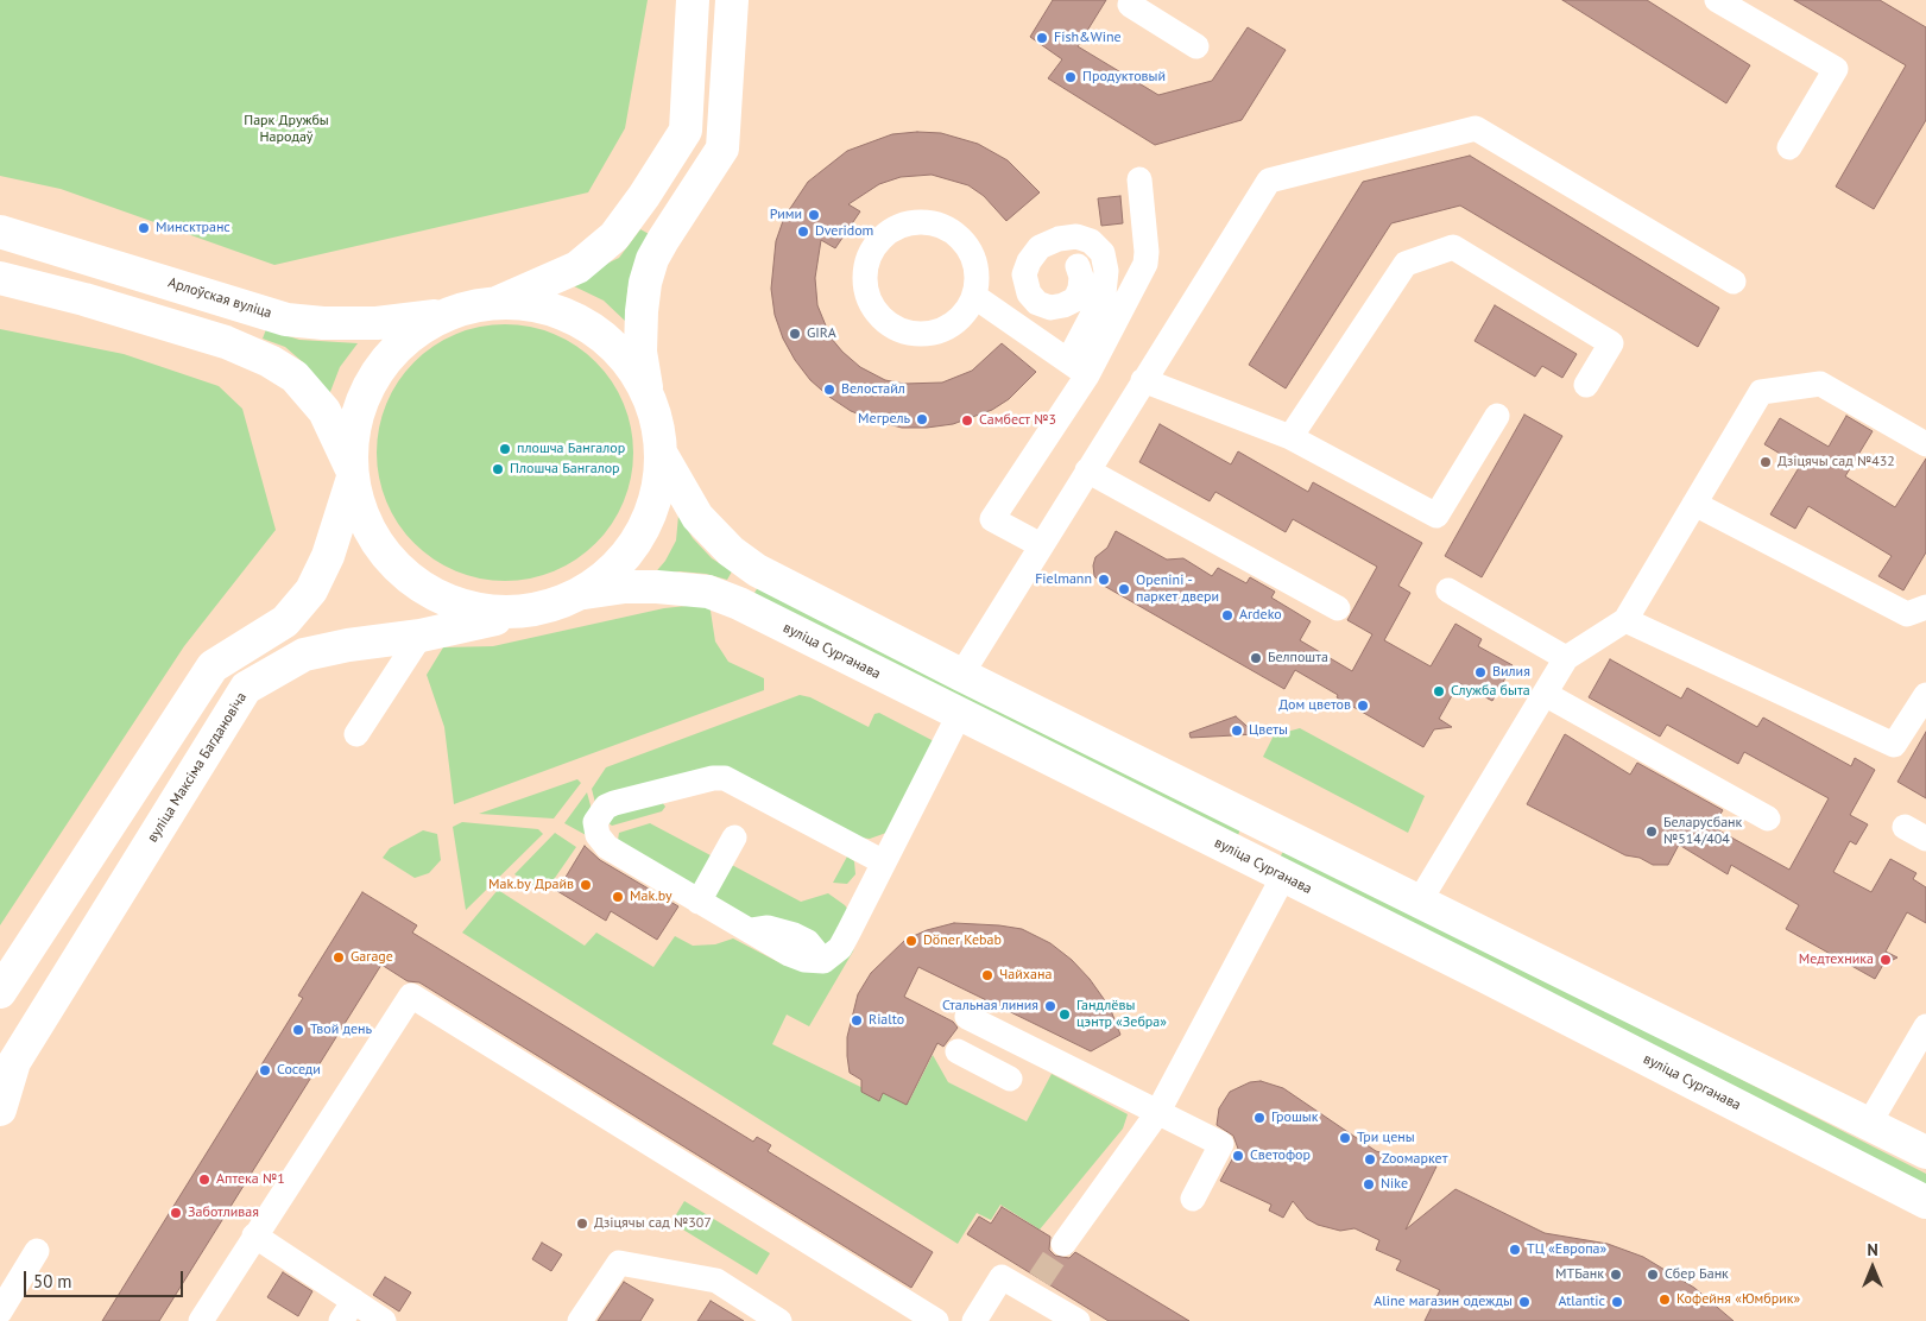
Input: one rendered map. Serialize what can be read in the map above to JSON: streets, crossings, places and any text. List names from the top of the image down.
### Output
{
  "streets": {
    "main road": ["Арлоўская вуліца", "вуліца Сурганава", "вуліца Максіма Багдановіча"]
  },
  "parks": ["Парк Дружбы Народаў"],
  "places": [
    "Fish&Wine",
    "Продуктовый",
    "Рими",
    "Минсктранс",
    "Dveridom",
    "GIRA",
    "Велостайл",
    "Мегрель",
    "Самбест №3",
    "плошча Бангалор",
    "Дзіцячы сад №432",
    "Плошча Бангалор",
    "Fielmann",
    "Openini - паркет двери",
    "Ardeko",
    "Белпошта",
    "Вилия",
    "Служба быта",
    "Дом цветов",
    "Цветы",
    "Беларусбанк №514/404",
    "Маk.by Драйв",
    "Mak.by",
    "Döner Kebab",
    "Garage",
    "Медтехника",
    "Чайхана",
    "Стальная линия",
    "Гандлёвы цэнтр «Зебра»",
    "Rialto",
    "Твой день",
    "Соседи",
    "Грошык",
    "Три цены",
    "Светофор",
    "Zooмаркет",
    "Аптека №1",
    "Nike",
    "Заботливая",
    "Дзіцячы сад №307",
    "ТЦ «Европа»",
    "МТБанк",
    "Сбер Банк",
    "Кофейня «Юмбрик»",
    "Aline магазин одежды",
    "Atlantic"
  ],
  "scale_bar": "50 m",
  "north": "top"
}
